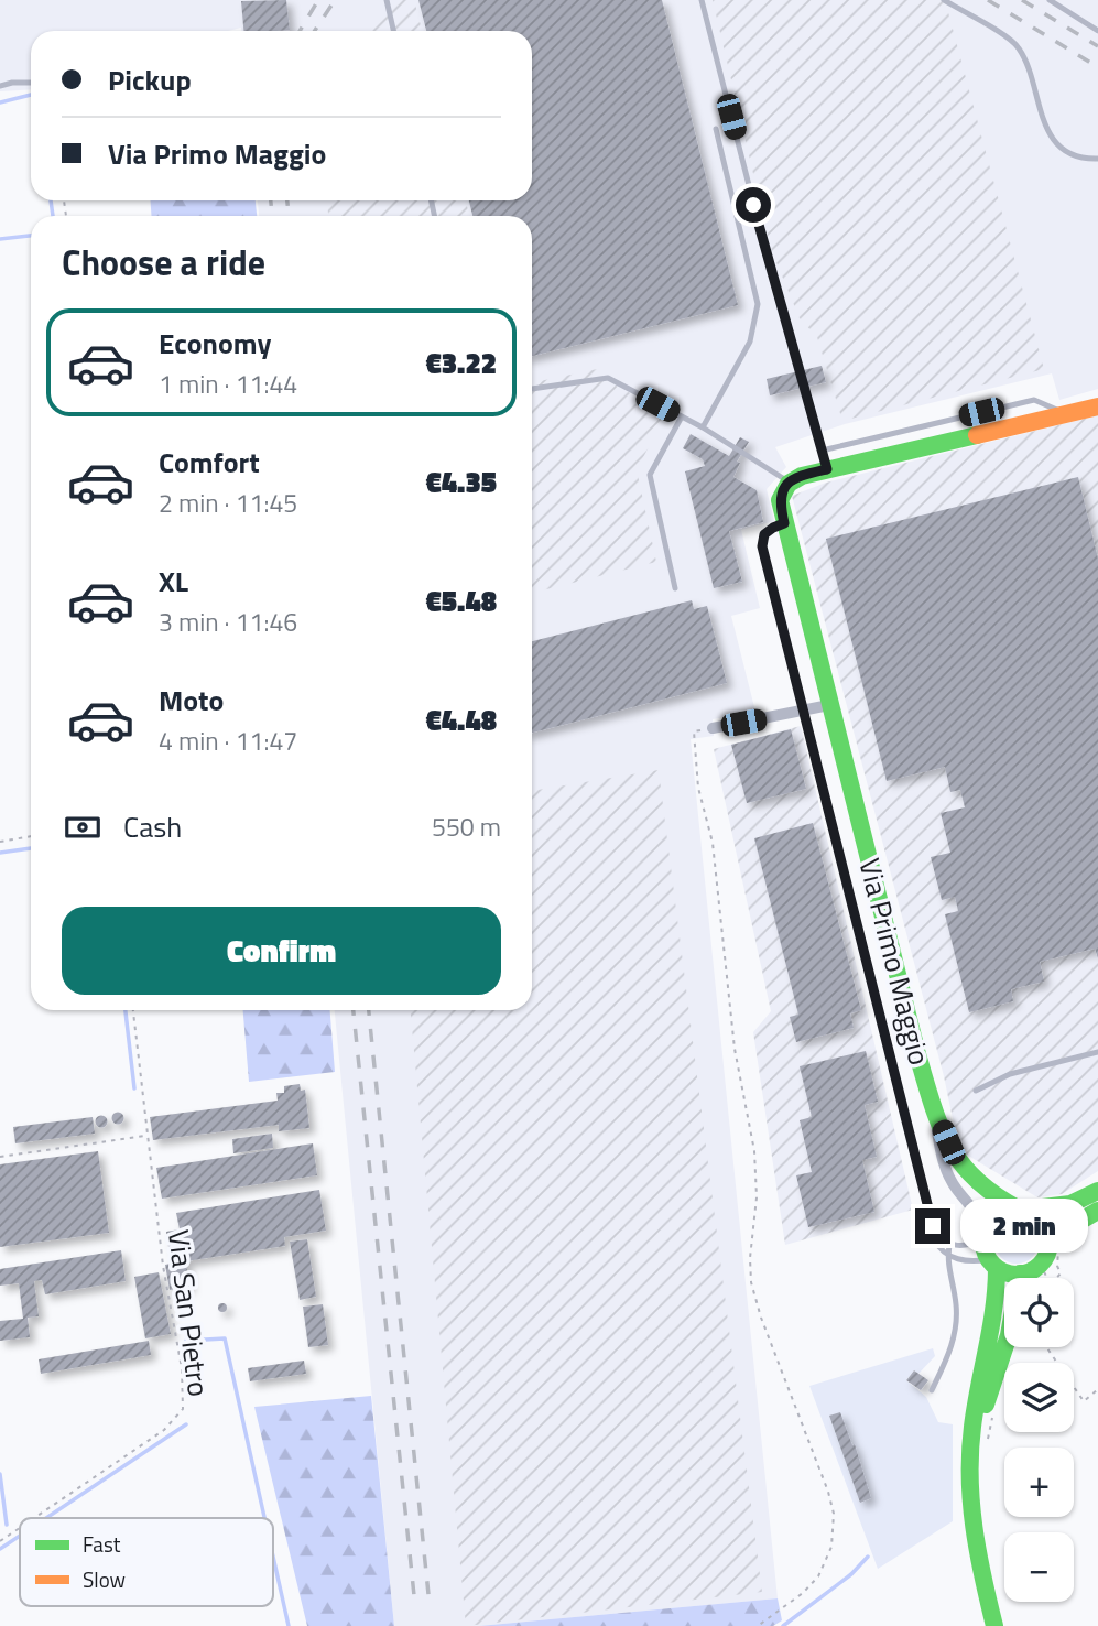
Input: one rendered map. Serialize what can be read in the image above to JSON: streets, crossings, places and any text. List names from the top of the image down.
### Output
{
  "streets": {
    "street": ["Via Primo Maggio"],
    "path": ["Via San Pietro"]
  },
  "legend": ["Fast", "Slow"],
  "page": {
    "banner": ["Pickup", "Via Primo Maggio"],
    "heading": "Choose a ride",
    "list": [
      {
        "name": "Economy",
        "note": "1 min · 11:44",
        "value": "€3.22"
      },
      {
        "name": "Comfort",
        "note": "2 min · 11:45",
        "value": "€4.35"
      },
      {
        "name": "XL",
        "note": "3 min · 11:46",
        "value": "€5.48"
      },
      {
        "name": "Moto",
        "note": "4 min · 11:47",
        "value": "€4.48"
      }
    ],
    "pay": ["Cash", "550 m"],
    "buttons": "Confirm",
    "bubble": "2 min",
    "map_buttons": ["+", "−"]
  }
}
